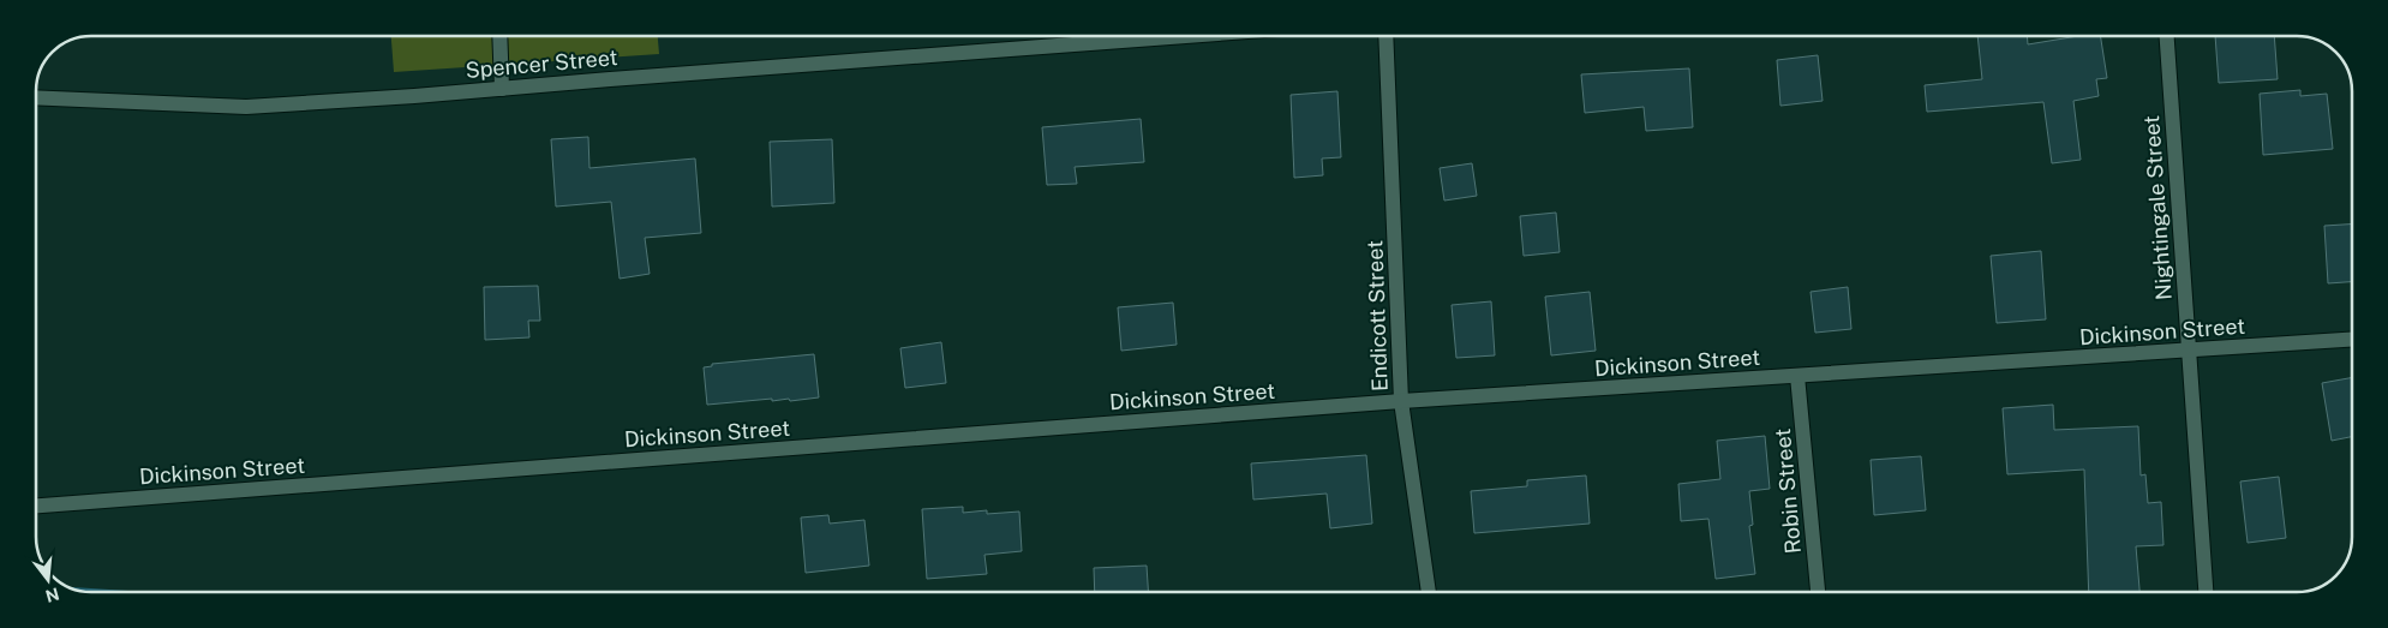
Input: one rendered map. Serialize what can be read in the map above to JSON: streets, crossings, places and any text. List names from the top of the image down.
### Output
{
  "streets": {
    "street": [
      "Spencer Street",
      "Nightingale Street",
      "Endicott Street",
      "Dickinson Street",
      "Robin Street"
    ]
  },
  "crossings": [
    ["Nightingale Street", "Dickinson Street"],
    ["Endicott Street", "Dickinson Street"],
    ["Dickinson Street", "Robin Street"]
  ],
  "north": "bottom"
}
